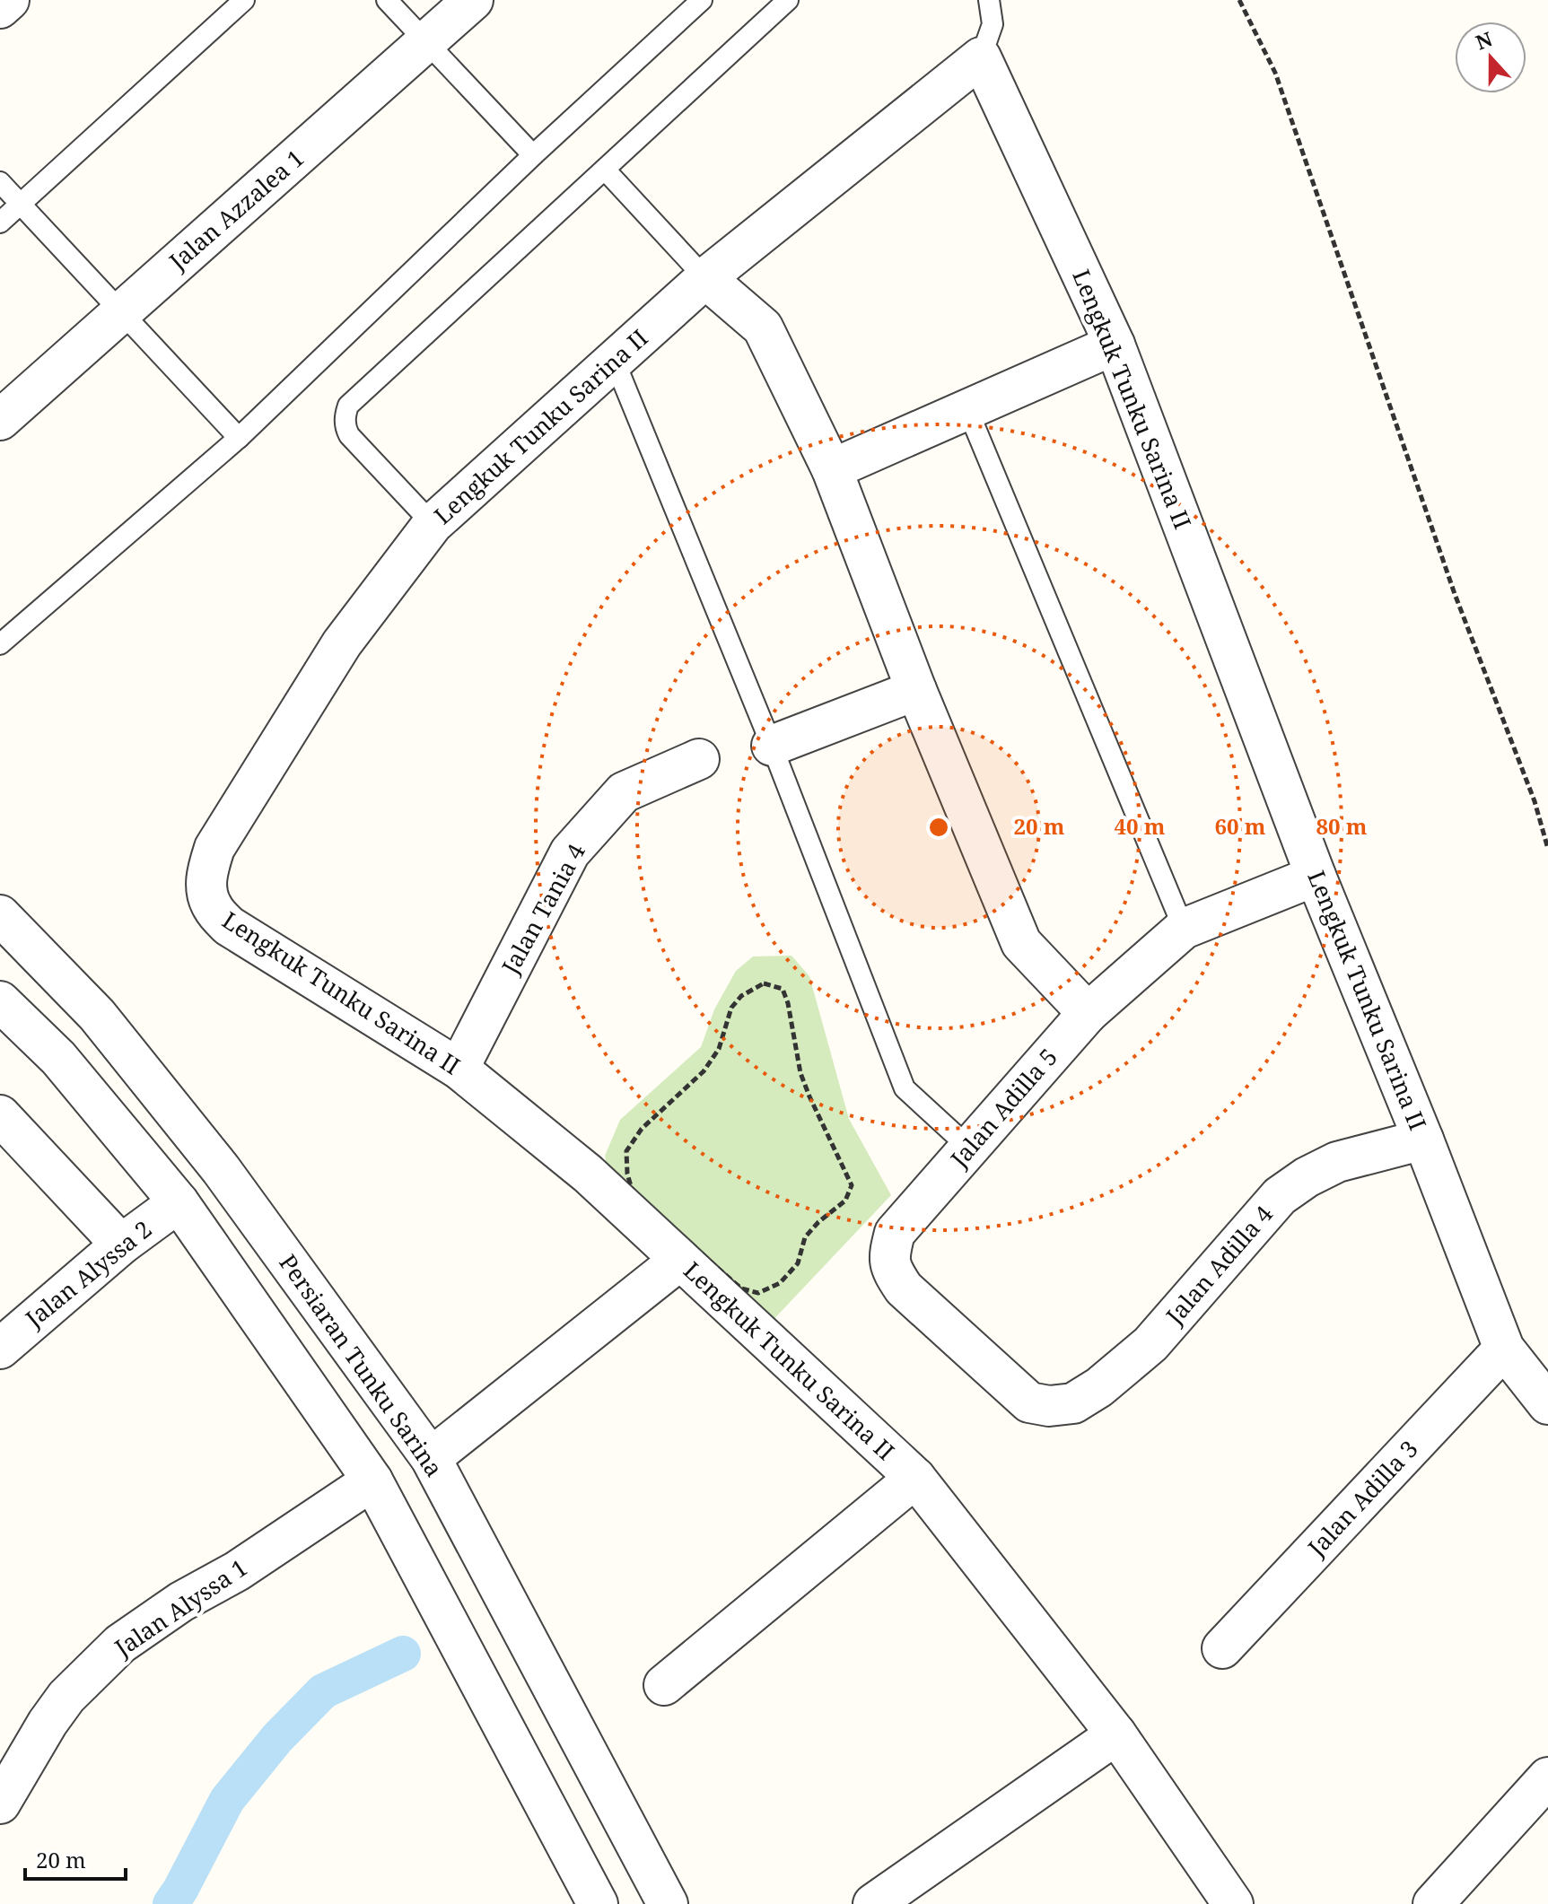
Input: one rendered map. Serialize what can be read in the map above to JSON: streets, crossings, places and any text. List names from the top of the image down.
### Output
{
  "streets": {
    "street": [
      "Jalan Azzalea 1",
      "Lengkuk Tunku Sarina II",
      "Jalan Tania 4",
      "Jalan Adilla 5",
      "Jalan Adilla 4",
      "Jalan Alyssa 2",
      "Persiaran Tunku Sarina",
      "Jalan Adilla 3",
      "Jalan Alyssa 1"
    ]
  },
  "crossings": [
    ["Lengkuk Tunku Sarina II", "Jalan Tania 4"],
    ["Lengkuk Tunku Sarina II", "Jalan Adilla 5"],
    ["Lengkuk Tunku Sarina II", "Jalan Adilla 4"],
    ["Lengkuk Tunku Sarina II", "Jalan Adilla 3"],
    ["Jalan Adilla 5", "Jalan Adilla 4"]
  ],
  "scale_bar": "20 m",
  "north": "top",
  "rings": [
    "20 m",
    "40 m",
    "60 m",
    "80 m"
  ]
}
